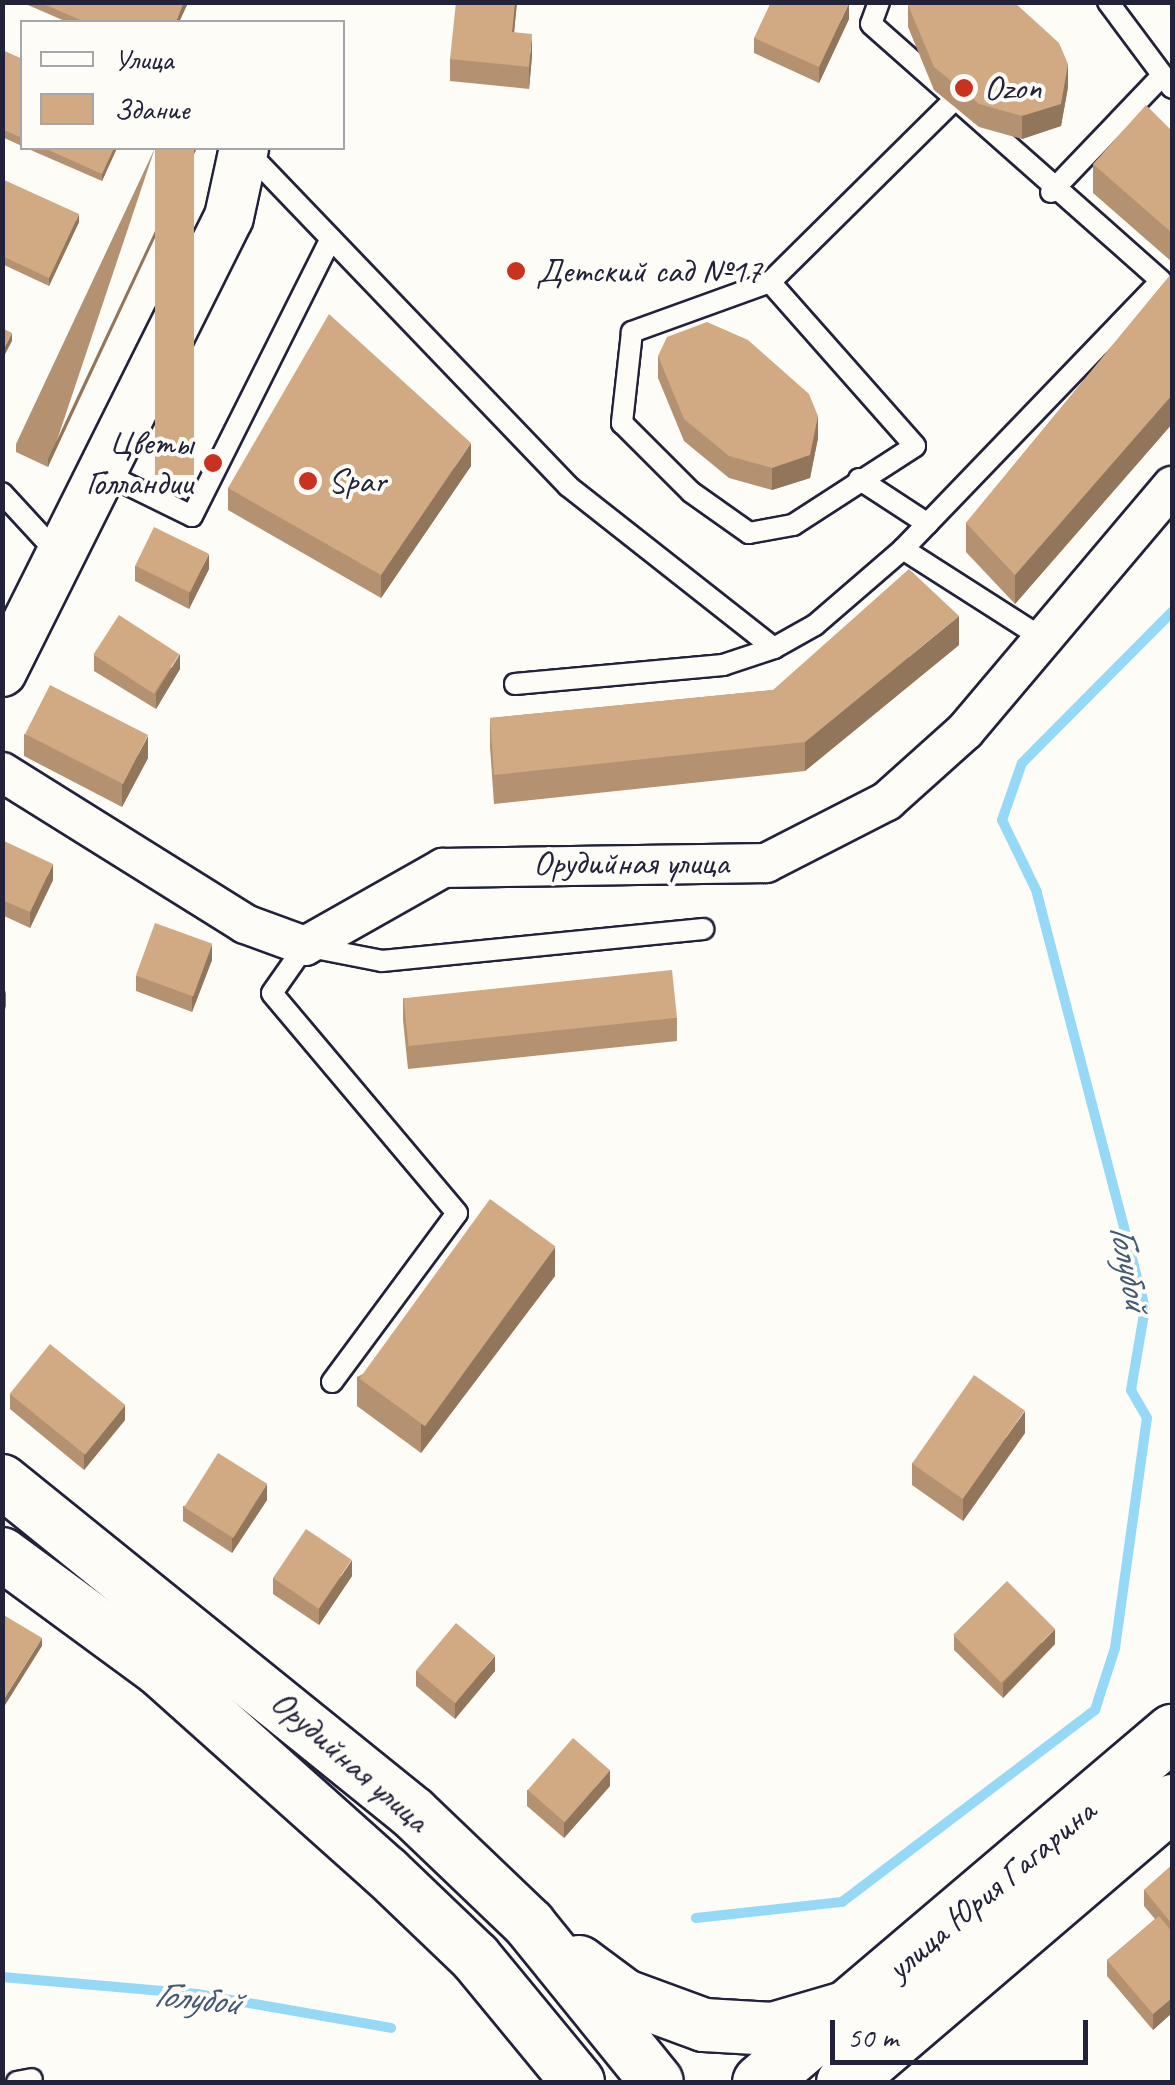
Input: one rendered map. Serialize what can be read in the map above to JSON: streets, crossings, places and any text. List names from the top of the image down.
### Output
{
  "streets": {
    "main road": ["Орудийная улица", "улица Юрия Гагарина"]
  },
  "water": ["Голубой"],
  "places": [
    "Ozon",
    "Детский сад №17",
    "Цветы Голландии",
    "Spar"
  ],
  "legend": ["Улица", "Здание"],
  "scale_bar": "50 m"
}
